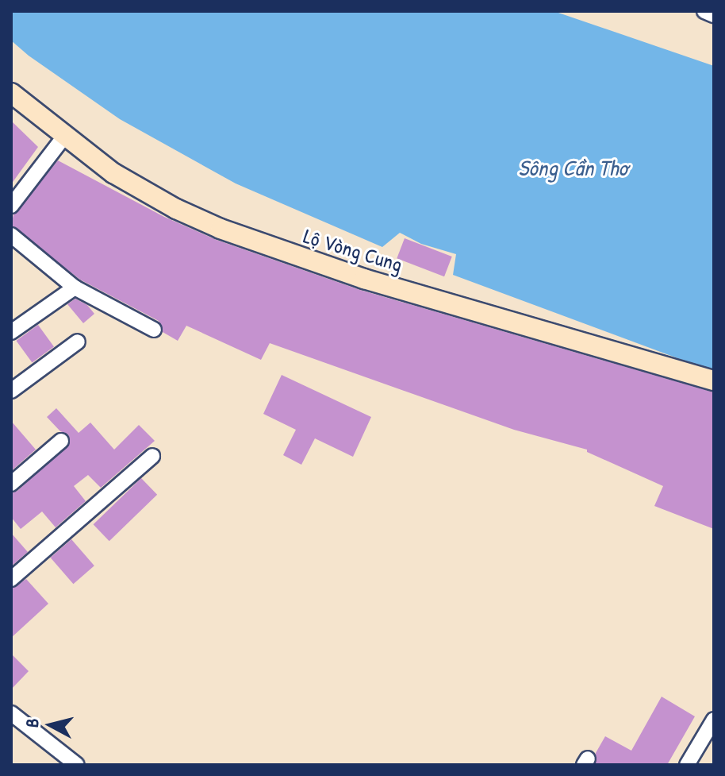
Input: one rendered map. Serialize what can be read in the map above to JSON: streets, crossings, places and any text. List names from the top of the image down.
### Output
{
  "streets": {
    "main road": ["Lộ Vòng Cung"]
  },
  "water": ["Sông Cần Thơ"],
  "north": "left"
}
